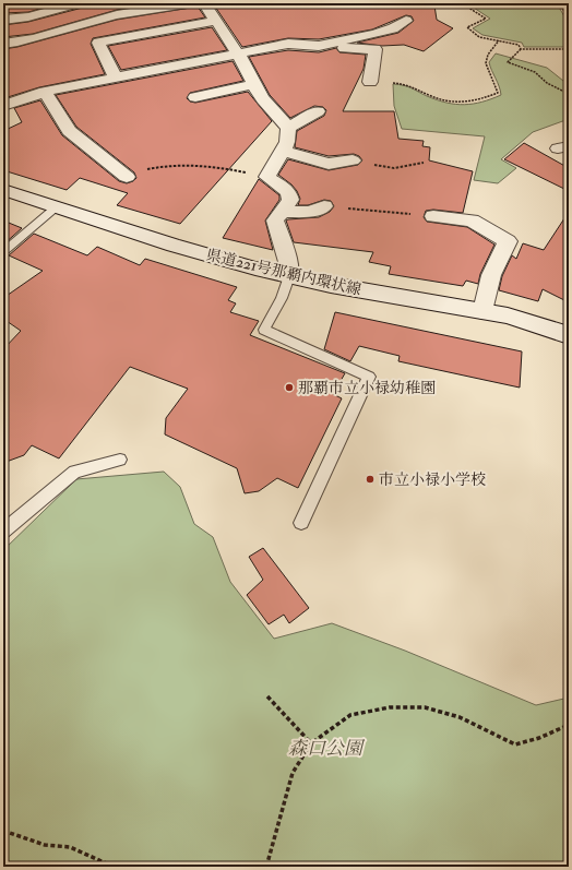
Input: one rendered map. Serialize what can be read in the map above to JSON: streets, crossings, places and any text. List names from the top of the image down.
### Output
{
  "streets": {
    "street": ["県道221号那覇内環状線"]
  },
  "parks": ["森口公園"],
  "places": ["那覇市立小禄幼稚園", "市立小禄小学校"]
}
